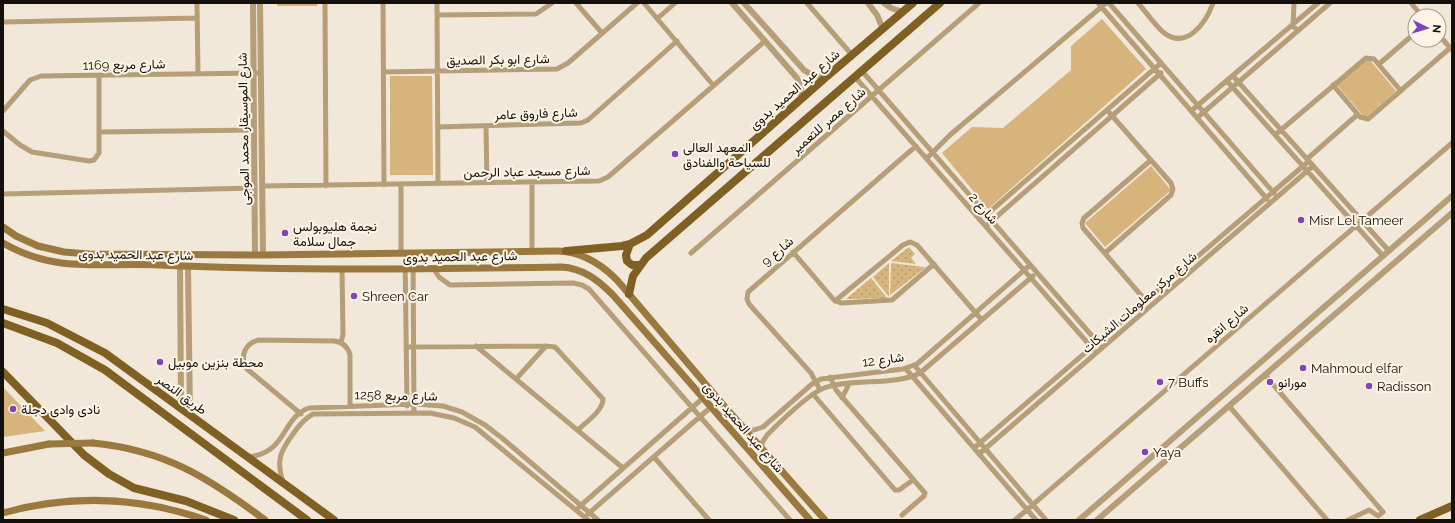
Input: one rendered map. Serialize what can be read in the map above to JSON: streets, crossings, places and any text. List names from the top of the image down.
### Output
{
  "streets": {
    "main road": ["شارع عبد الحميد بدوى", "طريق النصر"],
    "street": [
      "شارع ابو بكر الصديق",
      "شارع مربع 1169",
      "شارع فاروق عامر",
      "شارع مصر للتعمير",
      "شارع الموسيقار محمد الموجى",
      "شارع مسجد عباد الرحمن",
      "شارع 2",
      "شارع 9",
      "شارع مركز معلومات الشبكات",
      "شارع انقره",
      "شارع 12",
      "شارع مربع 1258"
    ]
  },
  "crossings": [
    ["شارع مربع 1169", "شارع الموسيقار محمد الموجى"],
    ["شارع عبد الحميد بدوى", "شارع الموسيقار محمد الموجى"],
    ["شارع عبد الحميد بدوى", "شارع 12"],
    ["شارع مصر للتعمير", "شارع 2"],
    ["شارع الموسيقار محمد الموجى", "شارع مسجد عباد الرحمن"],
    ["شارع 2", "شارع 9"],
    ["شارع 2", "شارع مركز معلومات الشبكات"],
    ["شارع 2", "شارع 12"],
    ["شارع 9", "شارع 12"]
  ],
  "places": [
    "المعهد العالى للسياحة والفنادق",
    "Misr Lel Tameer",
    "نجمة هليوبولس جمال سلامة",
    "Shreen Car",
    "محطة بنزين موبيل",
    "Mahmoud elfar",
    "7 Buffs",
    "مورانو",
    "Radisson",
    "نادى وادى دجلة",
    "Yaya"
  ],
  "north": "right"
}
